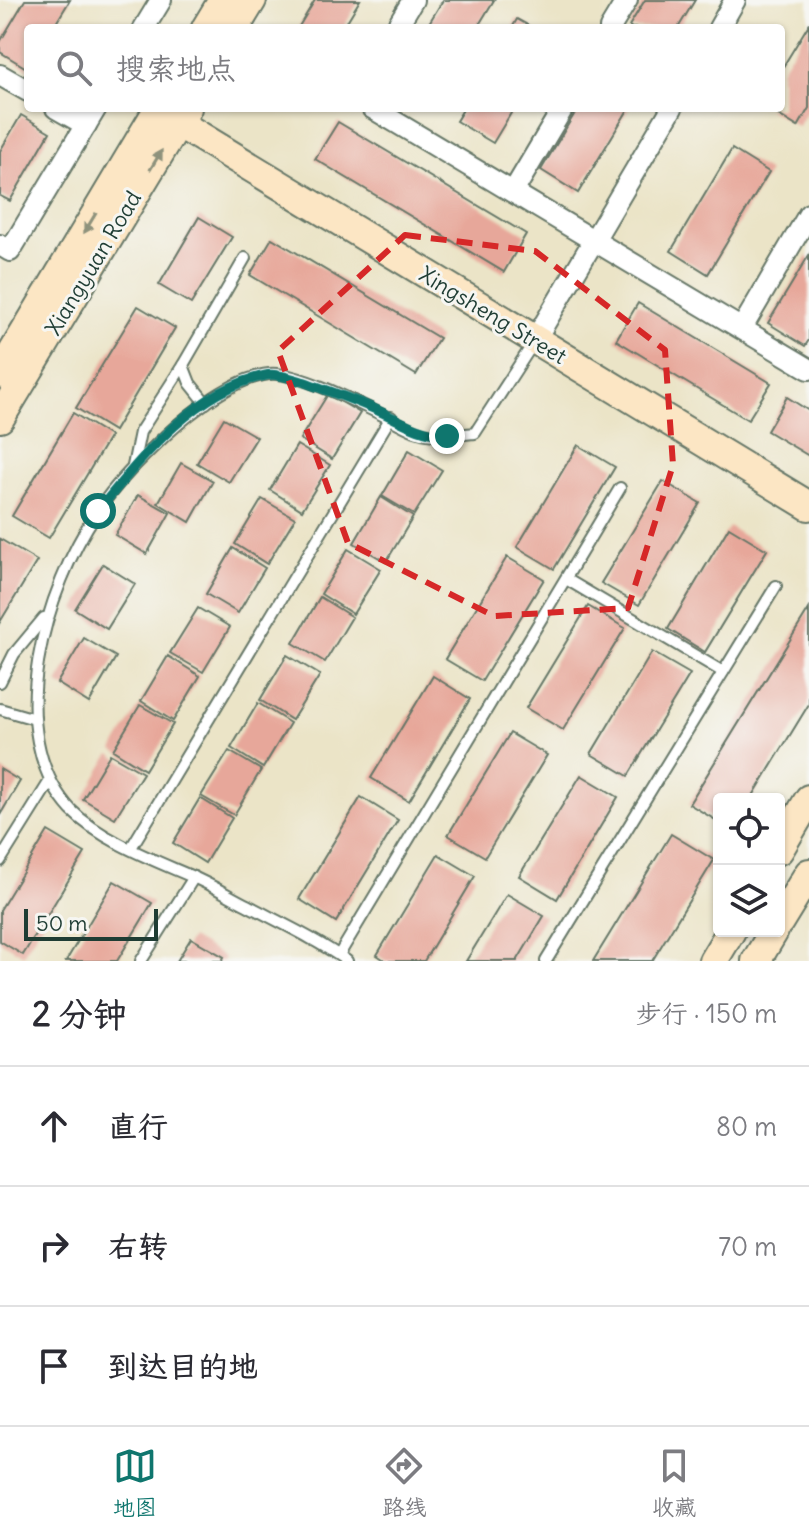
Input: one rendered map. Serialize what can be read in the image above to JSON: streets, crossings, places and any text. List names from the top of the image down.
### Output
{
  "streets": {
    "street": ["Xiangyuan Road", "Xingsheng Street"]
  },
  "crossings": [
    ["Xiangyuan Road", "Xingsheng Street"]
  ],
  "scale_bar": "50 m",
  "page": {
    "search": "搜索地点",
    "scale": "50 m",
    "heading": ["2 分钟", "步行 · 150 m"],
    "list": [
      ["直行", "80 m"],
      ["右转", "70 m"],
      "到达目的地"
    ],
    "nav": ["地图", "路线", "收藏"]
  }
}
